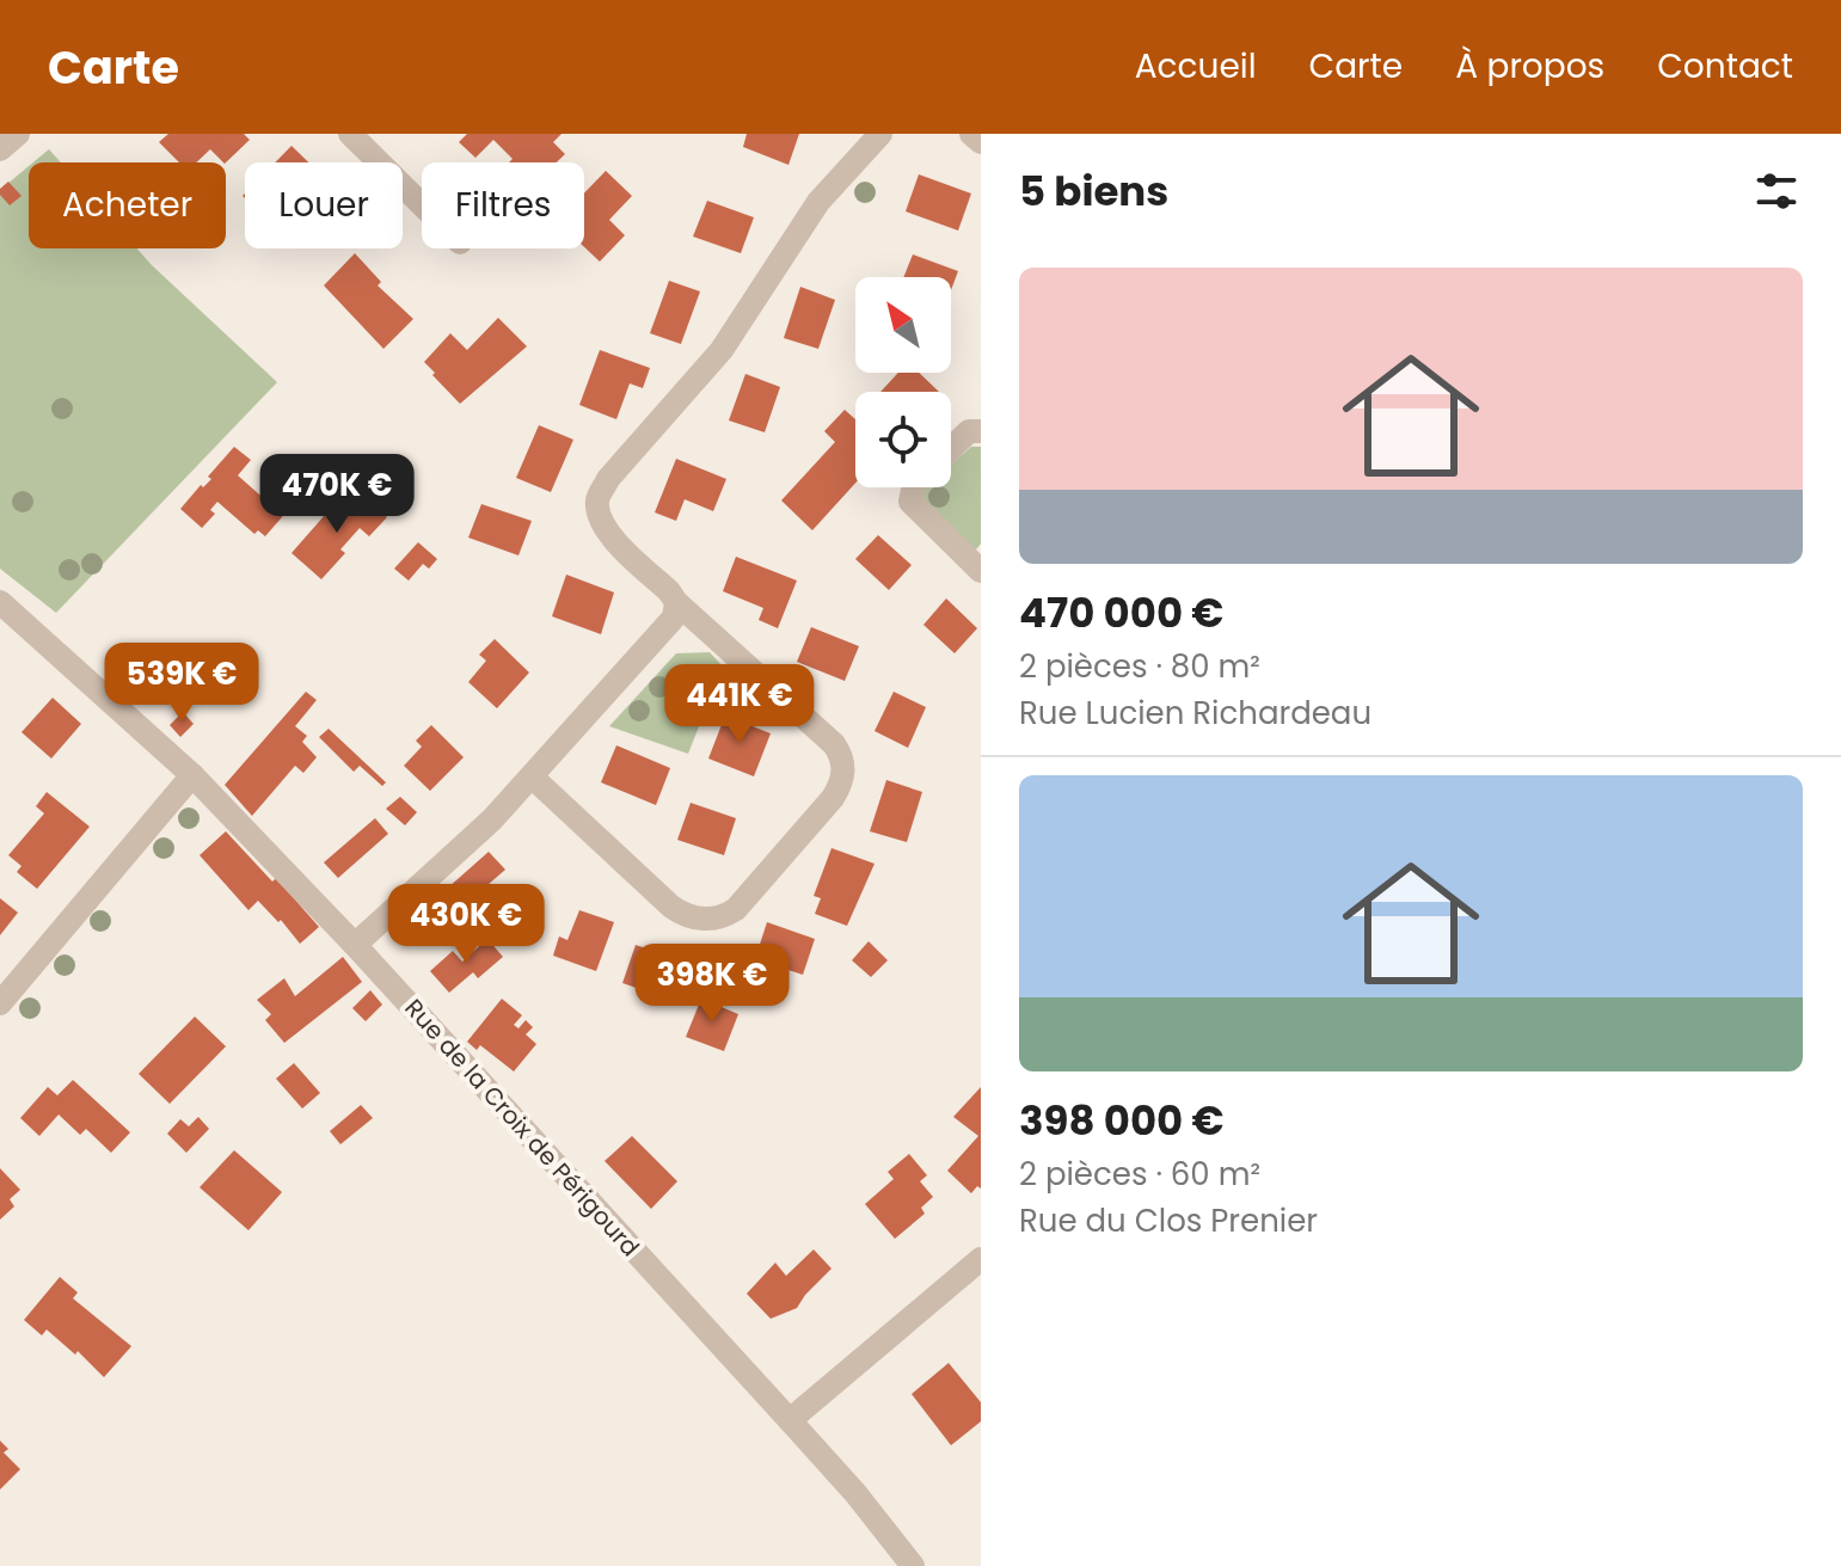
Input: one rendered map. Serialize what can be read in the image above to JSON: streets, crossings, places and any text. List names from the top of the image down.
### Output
{
  "streets": {
    "street": ["Rue de la Croix de Périgourd"]
  },
  "north": "top left",
  "page": {
    "header": "Carte",
    "nav": [
      "Accueil",
      "Carte",
      "À propos",
      "Contact"
    ],
    "heading": "5 biens",
    "chip": ["Acheter", "Louer", "Filtres"],
    "list": [
      {
        "name": "470 000 €",
        "note": "2 pièces · 80 m² · Rue Lucien Richardeau"
      },
      {
        "name": "398 000 €",
        "note": "2 pièces · 60 m² · Rue du Clos Prenier"
      }
    ],
    "price": [
      "470K €",
      "539K €",
      "441K €",
      "430K €",
      "398K €"
    ]
  }
}
